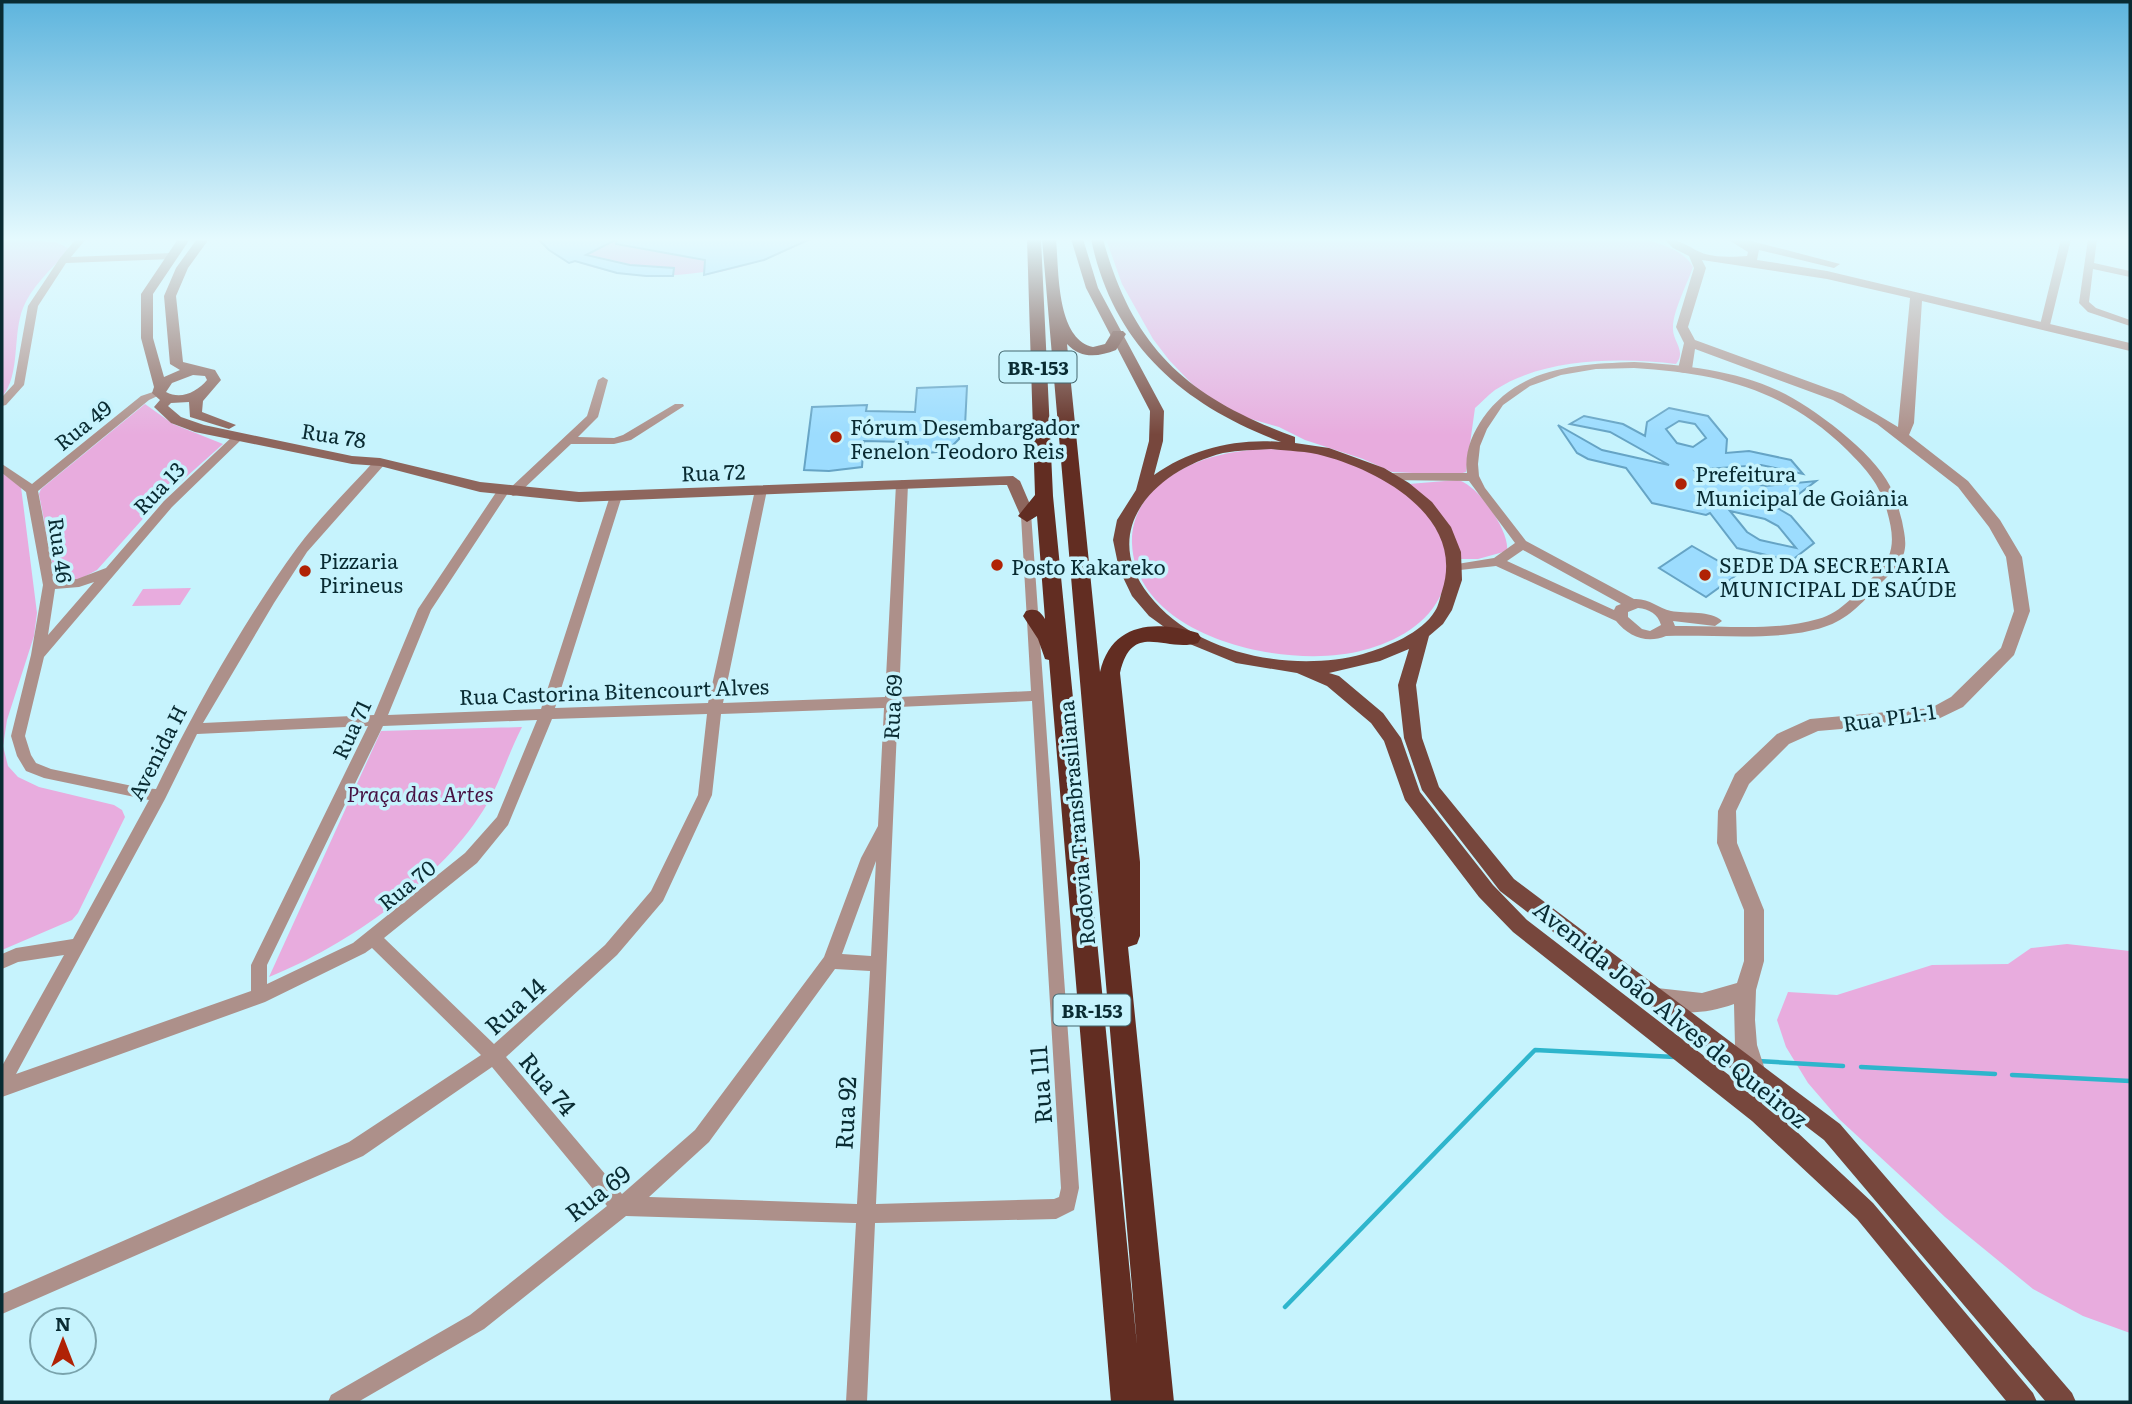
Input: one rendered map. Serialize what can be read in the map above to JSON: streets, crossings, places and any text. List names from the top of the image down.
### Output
{
  "streets": {
    "highway": ["BR-153", "Rodovia Transbrasiliana"],
    "main road": ["Rua 78", "Rua 72", "Avenida João Alves de Queiroz"],
    "street": [
      "Rua 49",
      "Rua 13",
      "Rua 46",
      "Rua Castorina Bitencourt Alves",
      "Rua 69",
      "Rua PL1-1",
      "Rua 71",
      "Avenida H",
      "Rua 70",
      "Rua 14",
      "Rua 74",
      "Rua 111",
      "Rua 92"
    ]
  },
  "crossings": [
    ["Rua 49", "Rua 78"],
    ["Rua 49", "Rua 46"],
    ["Rua 78", "Rua 72"],
    ["Rua 78", "Rua 13"],
    ["Rua 78", "Avenida H"],
    ["Rua 72", "Rua 69"],
    ["Rua 72", "Rua 71"],
    ["Rua 72", "Avenida H"],
    ["Rua 72", "Rua 70"],
    ["Rua 72", "Rua 14"],
    ["Rua 13", "Rua 46"],
    ["Rua 46", "Avenida H"],
    ["Rua Castorina Bitencourt Alves", "Rua 69"],
    ["Rua Castorina Bitencourt Alves", "Rua 71"],
    ["Rua Castorina Bitencourt Alves", "Avenida H"],
    ["Rua Castorina Bitencourt Alves", "Rodovia Transbrasiliana"],
    ["Rua Castorina Bitencourt Alves", "Rua 70"],
    ["Rua Castorina Bitencourt Alves", "Rua 14"],
    ["Rua Castorina Bitencourt Alves", "Rua 111"],
    ["Rua 69", "Rua 74"],
    ["Rua 69", "Rua 111"],
    ["Rua 69", "Rua 92"],
    ["Rua PL1-1", "Avenida João Alves de Queiroz"],
    ["Rua 71", "Rua 70"],
    ["Avenida H", "Rua 70"],
    ["Rodovia Transbrasiliana", "Rua 111"],
    ["Rua 70", "Rua 74"],
    ["Rua 14", "Rua 74"],
    ["Rua 74", "Rua 111"],
    ["Rua 111", "Rua 92"]
  ],
  "parks": ["Praça das Artes"],
  "places": [
    "Fórum Desembargador Fenelon Teodoro Reis",
    "Prefeitura Municipal de Goiânia",
    "Posto Kakareko",
    "Pizzaria Pirineus",
    "SEDE DA SECRETARIA MUNICIPAL DE SAÚDE"
  ],
  "north": "top"
}
